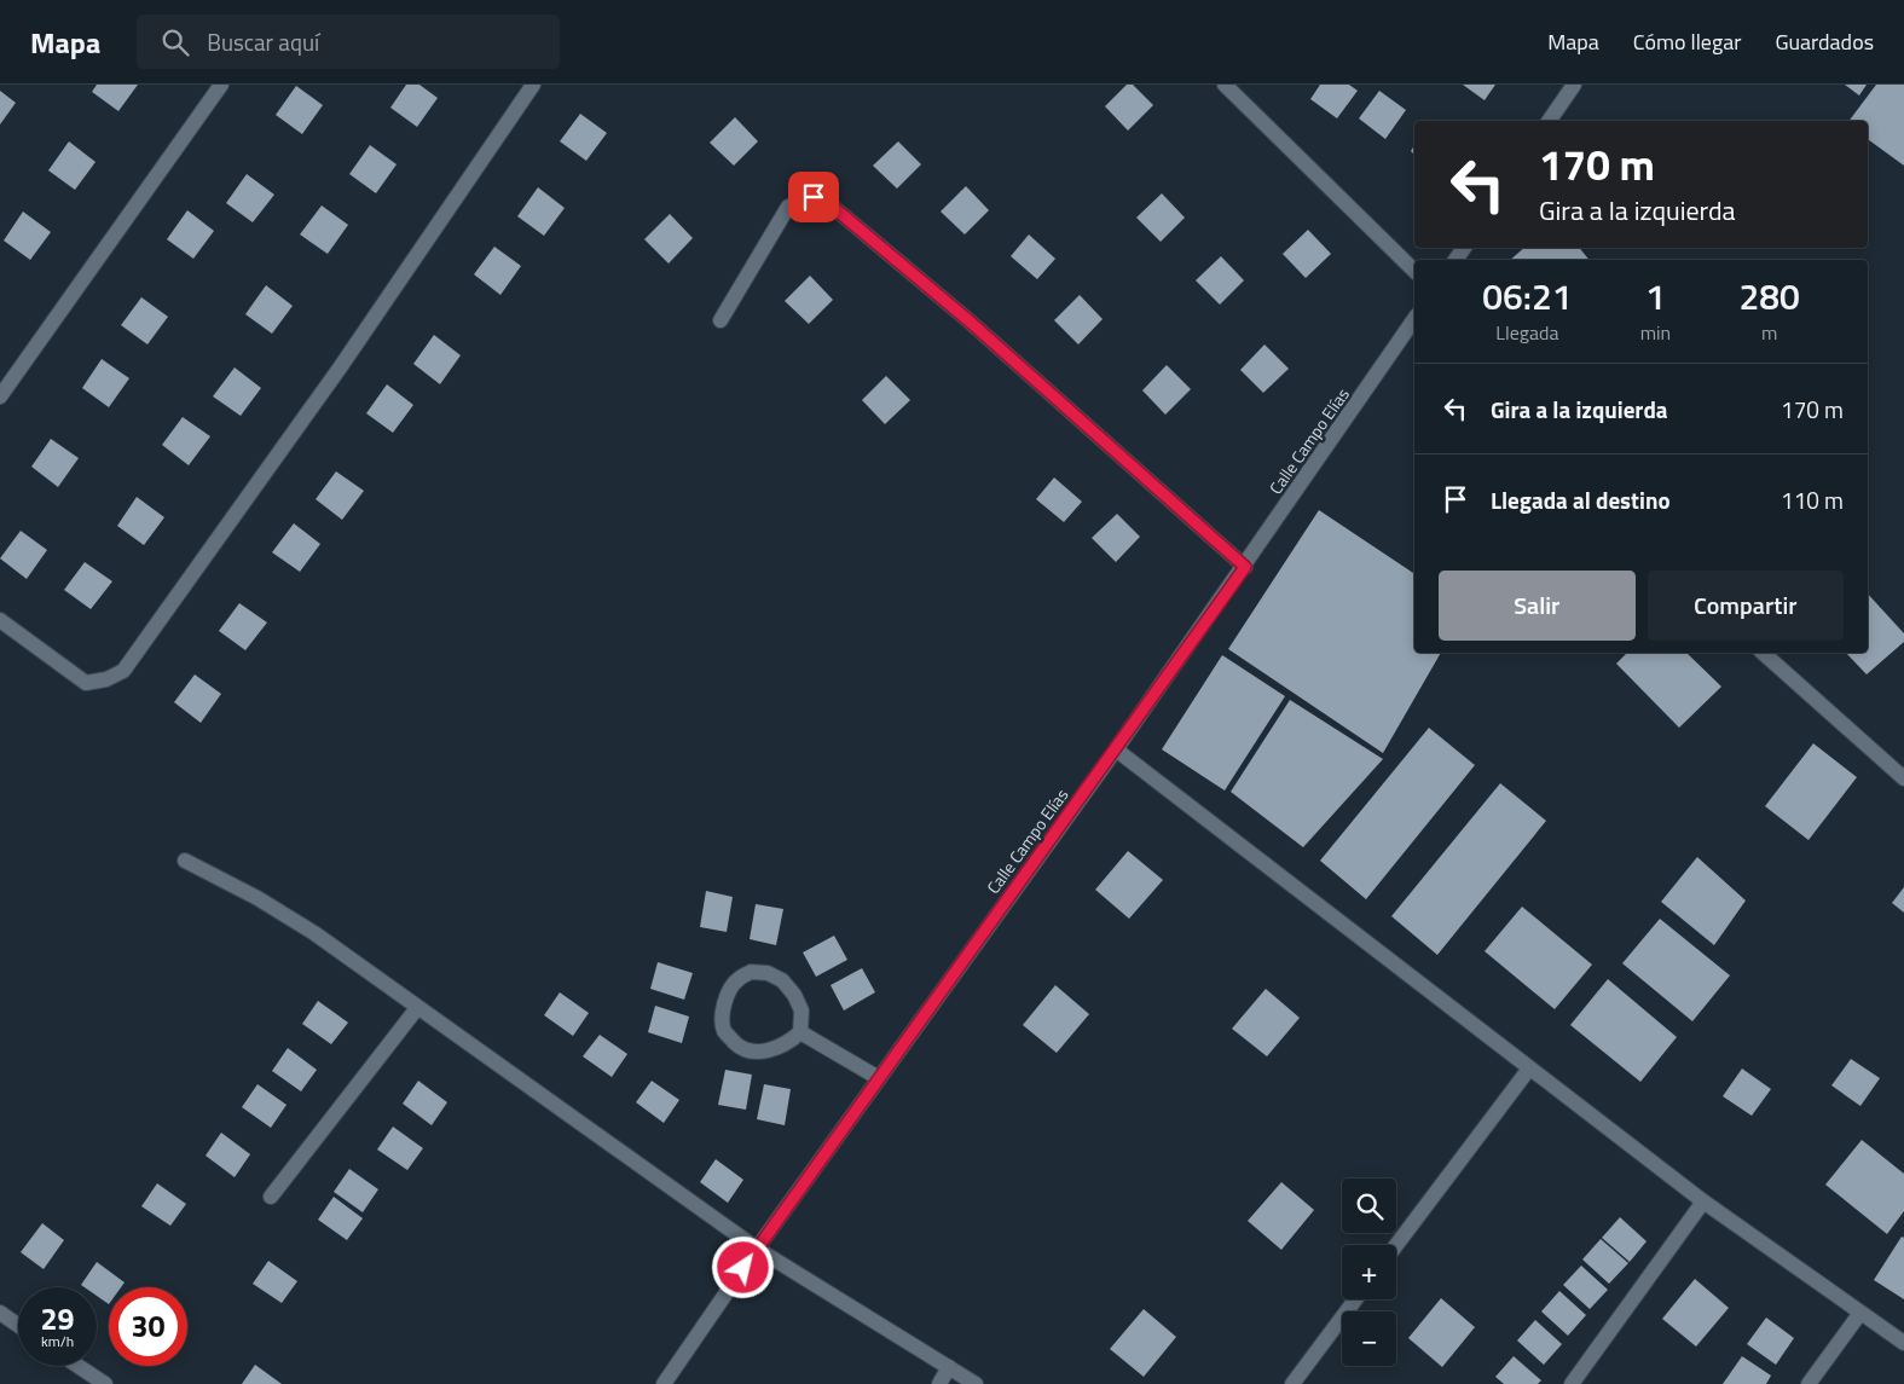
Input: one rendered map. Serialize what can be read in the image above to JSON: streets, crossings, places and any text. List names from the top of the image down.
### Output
{
  "streets": {
    "street": ["Calle Campo Elías"]
  },
  "page": {
    "header": "Mapa",
    "search": "Buscar aquí",
    "nav": ["Mapa", "Cómo llegar", "Guardados"],
    "turn": ["170 m", "Gira a la izquierda"],
    "eta": [
      "06:21",
      "Llegada",
      "1",
      "min",
      "280",
      "m"
    ],
    "list": [
      {
        "name": "Gira a la izquierda",
        "value": "170 m"
      },
      {
        "name": "Llegada al destino",
        "value": "110 m"
      }
    ],
    "buttons": ["Salir", "Compartir"],
    "map_buttons": ["+", "−"],
    "speed": "29 km/h",
    "limit": "30"
  }
}
